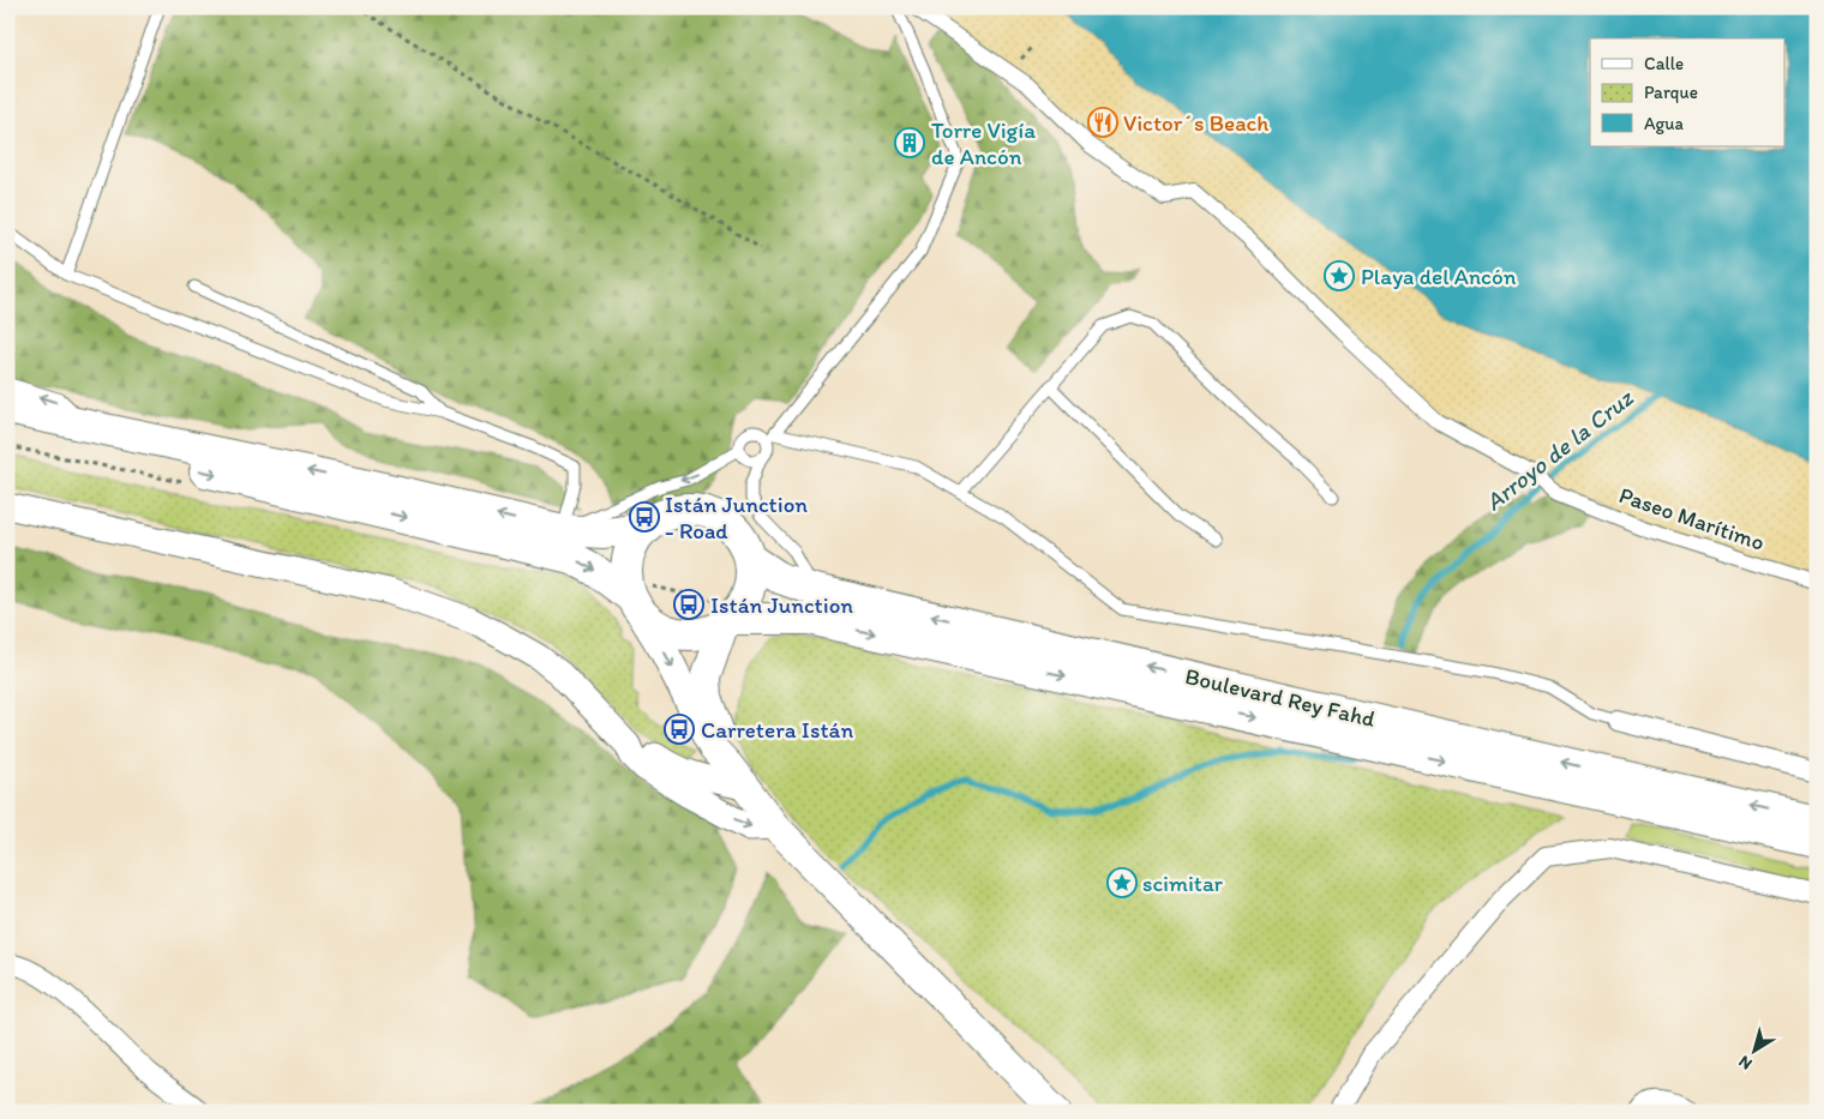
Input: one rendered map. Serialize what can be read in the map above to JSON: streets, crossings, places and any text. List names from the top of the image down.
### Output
{
  "streets": {
    "main road": ["Boulevard Rey Fahd"],
    "street": ["Paseo Marítimo"]
  },
  "water": ["Arroyo de la Cruz"],
  "places": {
    "restaurant": ["Victor´s Beach"],
    "building": ["Torre Vigía de Ancón"],
    "place": ["Playa del Ancón", "scimitar"],
    "bus stop": ["Istán Junction - Road", "Istán Junction", "Carretera Istán"]
  },
  "legend": ["Calle", "Parque", "Agua"],
  "north": "bottom left"
}
